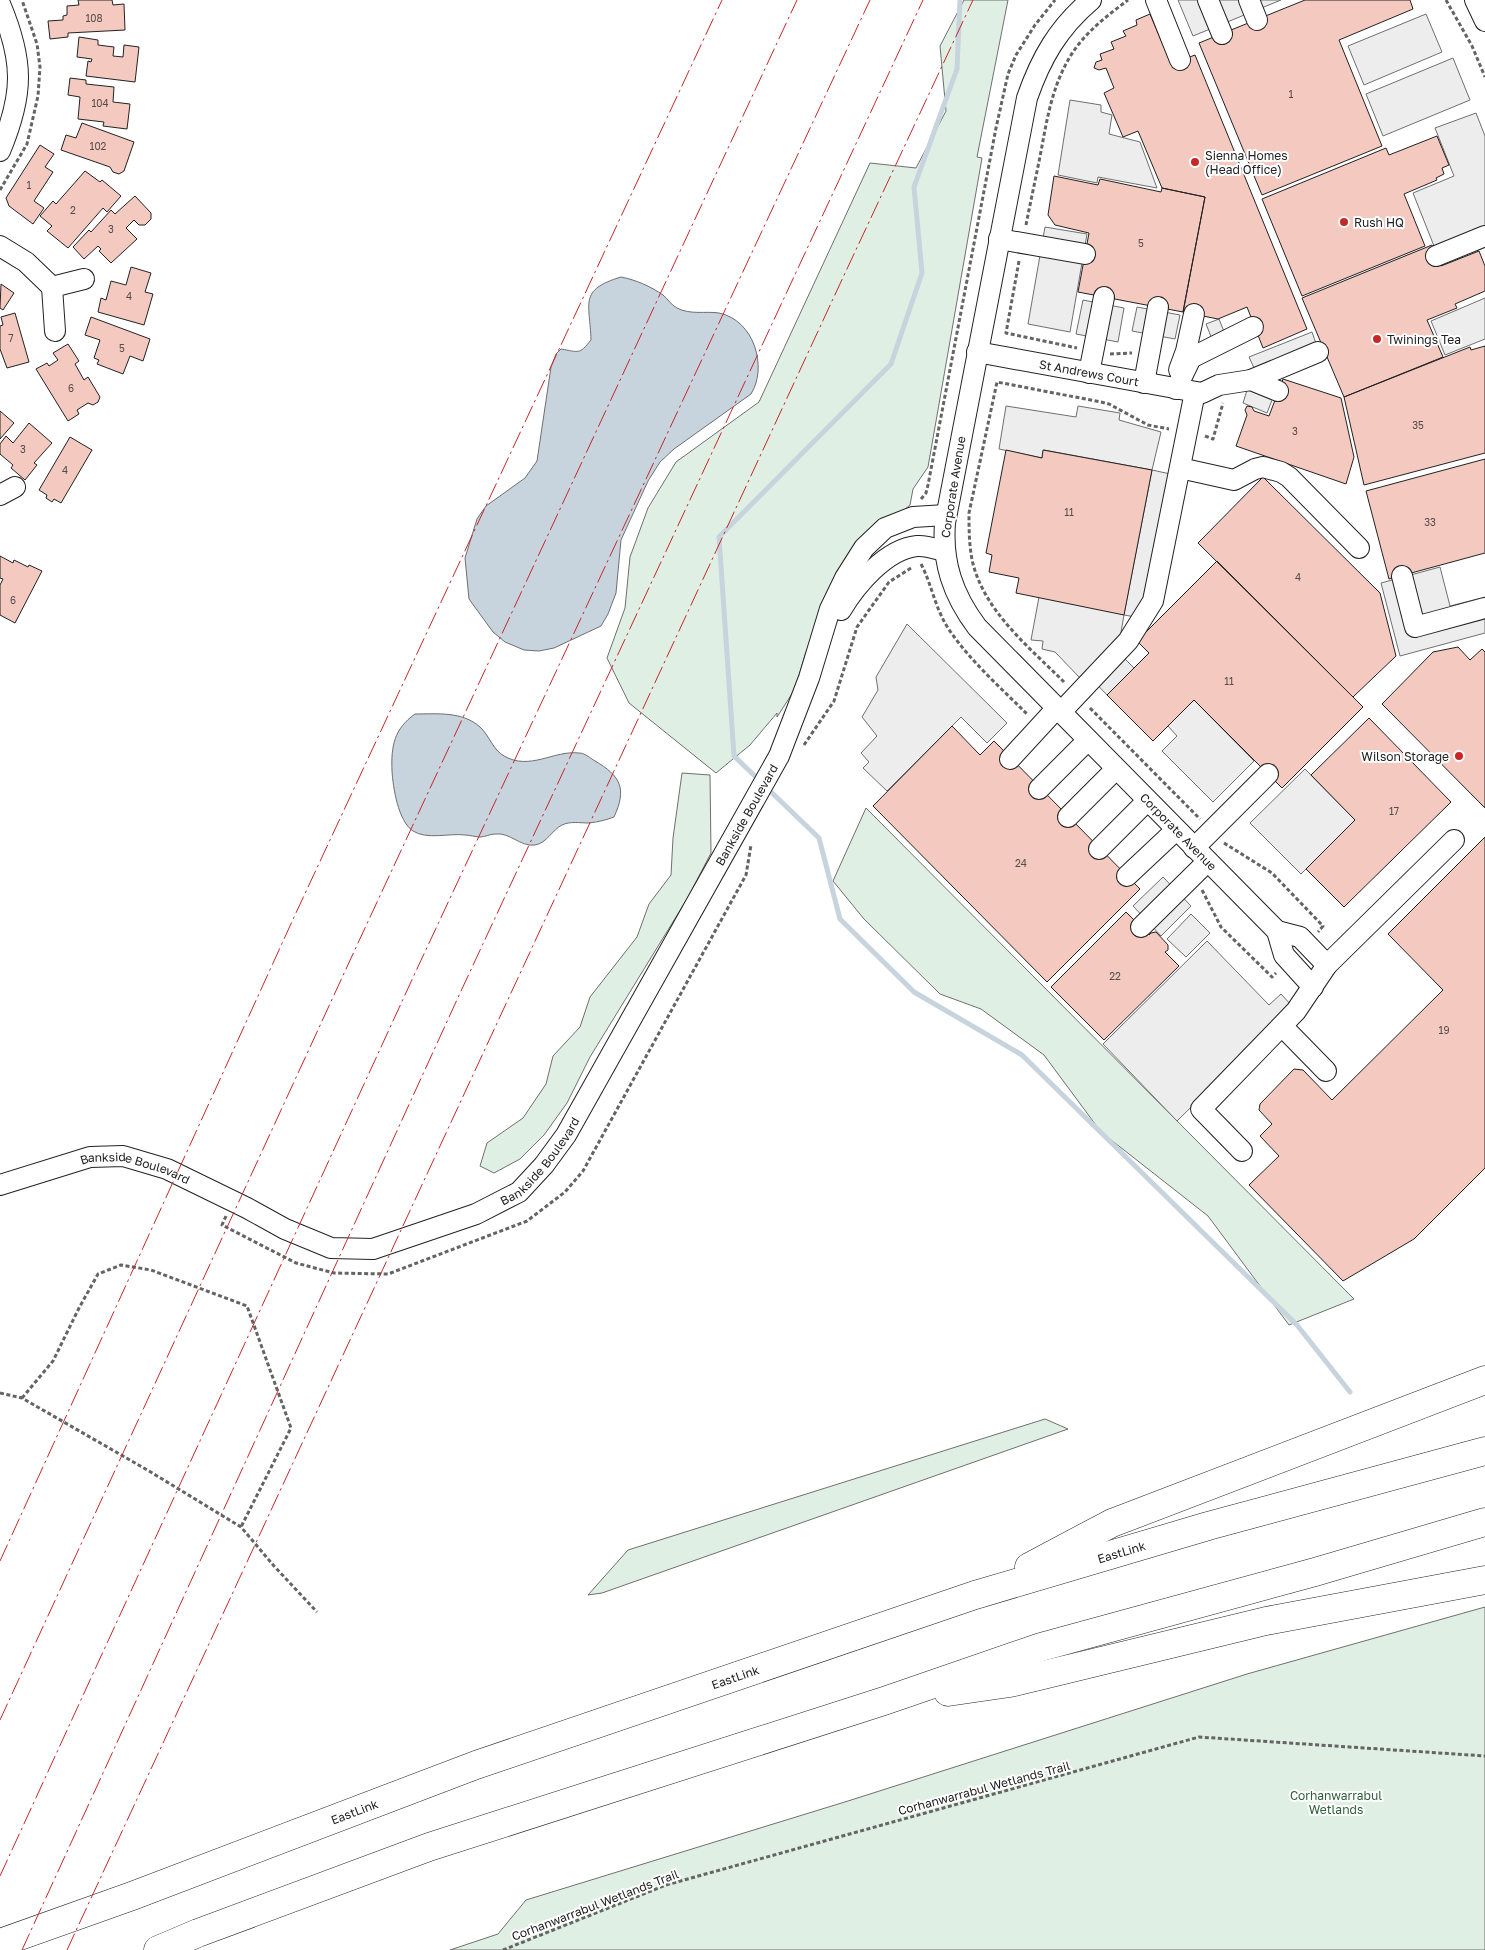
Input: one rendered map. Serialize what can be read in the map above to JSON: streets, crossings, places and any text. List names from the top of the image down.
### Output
{
  "streets": {
    "highway": ["EastLink"],
    "street": ["St Andrews Court", "Corporate Avenue", "Bankside Boulevard"],
    "path": ["Corhanwarrabul Wetlands Trail"]
  },
  "crossings": [
    ["St Andrews Court", "Corporate Avenue"],
    ["Corporate Avenue", "Bankside Boulevard"]
  ],
  "parks": ["Corhanwarrabul Wetlands"],
  "places": [
    "Sienna Homes (Head Office)",
    "Rush HQ",
    "Twinings Tea",
    "Wilson Storage"
  ],
  "house_numbers": [
    "108",
    "1",
    "104",
    "102",
    "1",
    "2",
    "3",
    "5",
    "4",
    "7",
    "5",
    "6",
    "35",
    "3",
    "3",
    "4",
    "11",
    "33",
    "4",
    "6",
    "11",
    "17",
    "24",
    "22",
    "19"
  ]
}
